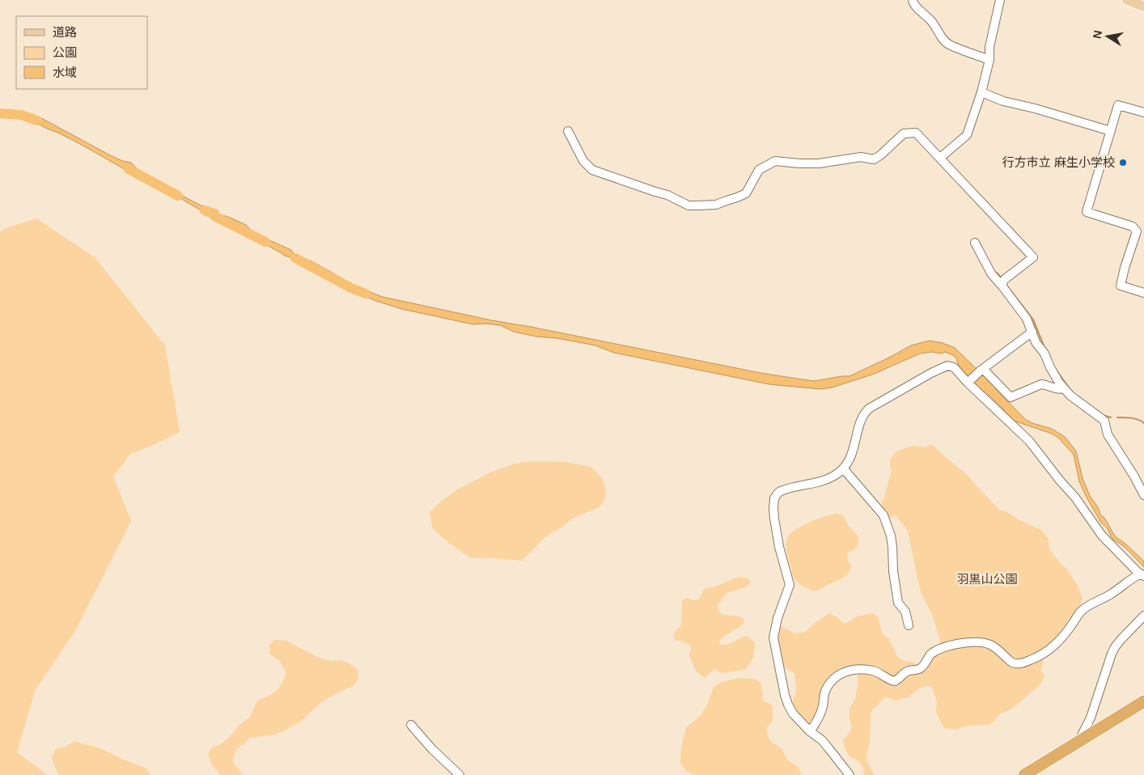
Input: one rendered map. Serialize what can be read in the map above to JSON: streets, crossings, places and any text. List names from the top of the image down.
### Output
{
  "parks": ["羽黒山公園"],
  "places": ["行方市立 麻生小学校"],
  "legend": ["道路", "公園", "水域"],
  "north": "left"
}
